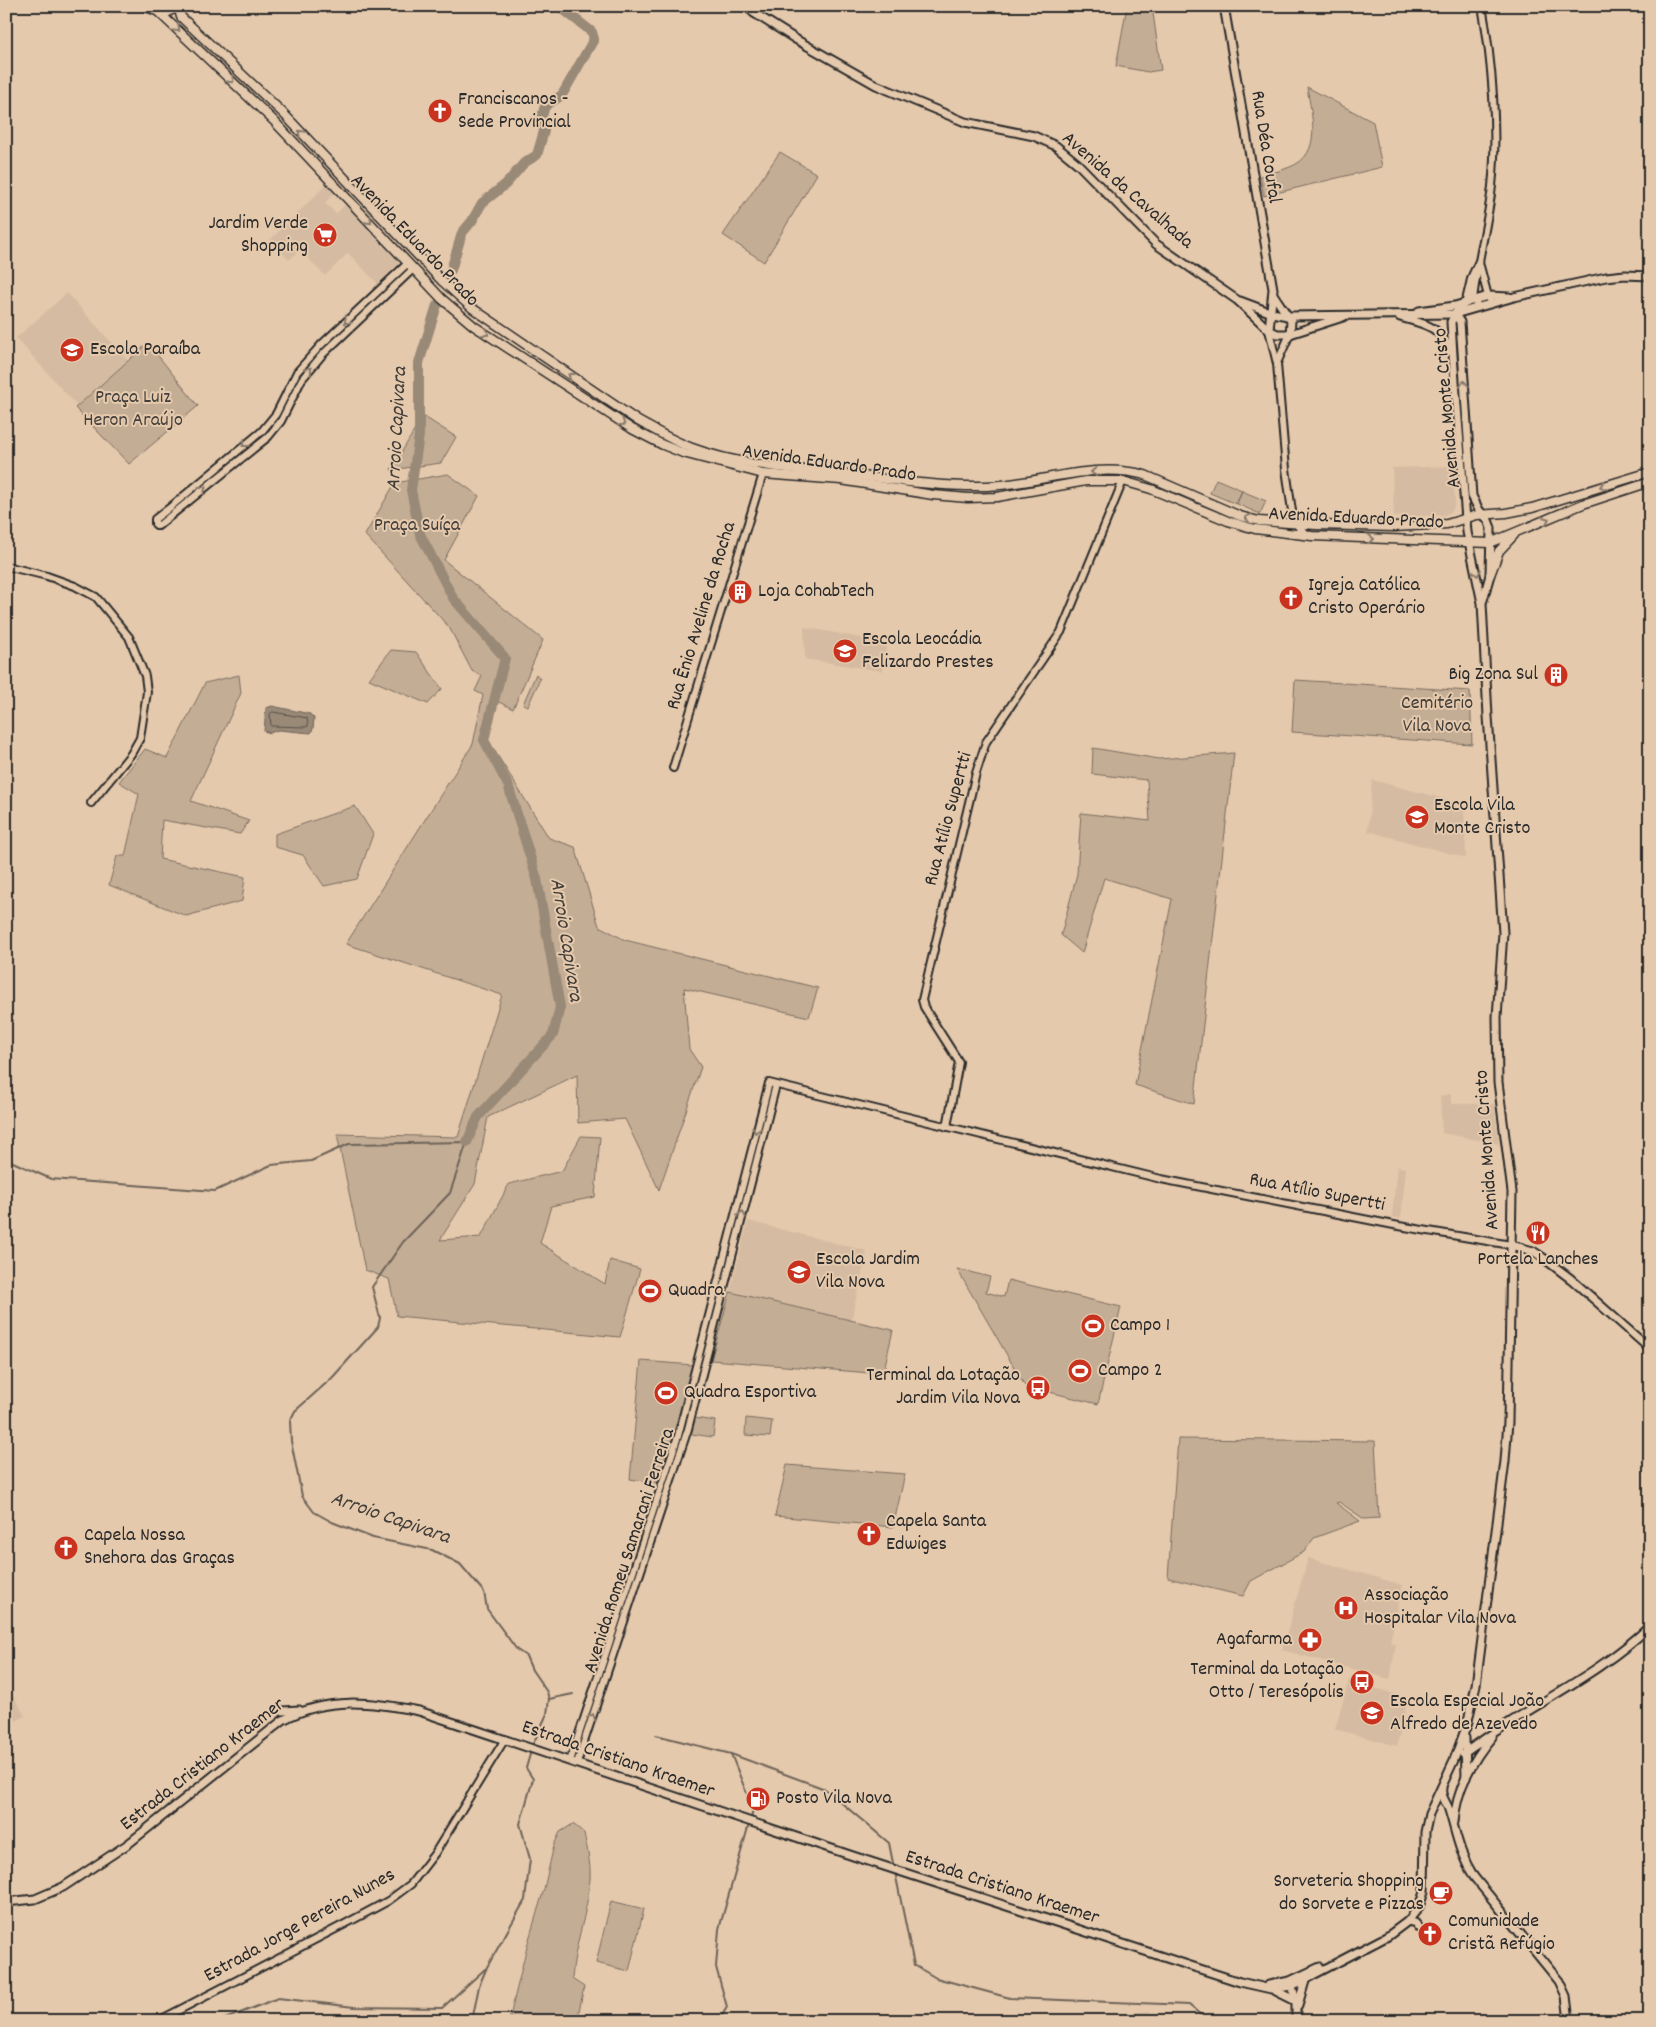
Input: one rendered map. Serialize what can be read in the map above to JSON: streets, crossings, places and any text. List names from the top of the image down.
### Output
{
  "streets": {
    "main road": [
      "Rua Déa Coufal",
      "Avenida da Cavalhada",
      "Avenida Eduardo Prado",
      "Avenida Monte Cristo",
      "Rua Atílio Supertti",
      "Estrada Cristiano Kraemer"
    ],
    "street": ["Rua Ênio Aveline da Rocha", "Avenida Romeu Samarani Ferreira", "Estrada Jorge Pereira Nunes"]
  },
  "crossings": [
    ["Rua Déa Coufal", "Avenida da Cavalhada"],
    ["Rua Déa Coufal", "Avenida Eduardo Prado"],
    ["Avenida da Cavalhada", "Avenida Monte Cristo"],
    ["Avenida Eduardo Prado", "Avenida Monte Cristo"],
    ["Avenida Eduardo Prado", "Rua Ênio Aveline da Rocha"],
    ["Avenida Eduardo Prado", "Rua Atílio Supertti"],
    ["Avenida Monte Cristo", "Rua Atílio Supertti"],
    ["Avenida Monte Cristo", "Estrada Cristiano Kraemer"],
    ["Rua Atílio Supertti", "Avenida Romeu Samarani Ferreira"],
    ["Avenida Romeu Samarani Ferreira", "Estrada Cristiano Kraemer"],
    ["Estrada Cristiano Kraemer", "Estrada Jorge Pereira Nunes"]
  ],
  "water": ["Arroio Capivara"],
  "parks": ["Praça Luiz Heron Araújo", "Praça Suíça", "Cemitério Vila Nova"],
  "places": {
    "church": [
      "Franciscanos - Sede Provincial",
      "Igreja Católica Cristo Operário",
      "Capela Santa Edwiges",
      "Capela Nossa Snehora das Graças",
      "Comunidade Cristã Refúgio"
    ],
    "supermarket": ["Jardim Verde Shopping"],
    "school or university": [
      "Escola Paraíba",
      "Escola Leocádia Felizardo Prestes",
      "Escola Vila Monte Cristo",
      "Escola Jardim Vila Nova",
      "Escola Especial João Alfredo de Azevedo"
    ],
    "building": ["Loja CohabTech", "Big Zona Sul"],
    "restaurant": ["Portela Lanches"],
    "sports": [
      "Quadra",
      "Campo 1",
      "Campo 2",
      "Quadra Esportiva"
    ],
    "bus stop": ["Terminal da Lotação Jardim Vila Nova", "Terminal da Lotação Otto / Teresópolis"],
    "hospital": ["Associação Hospitalar Vila Nova"],
    "pharmacy": ["Agafarma"],
    "fuel station": ["Posto Vila Nova"],
    "cafe": ["Sorveteria Shopping do Sorvete e Pizzas"]
  }
}
